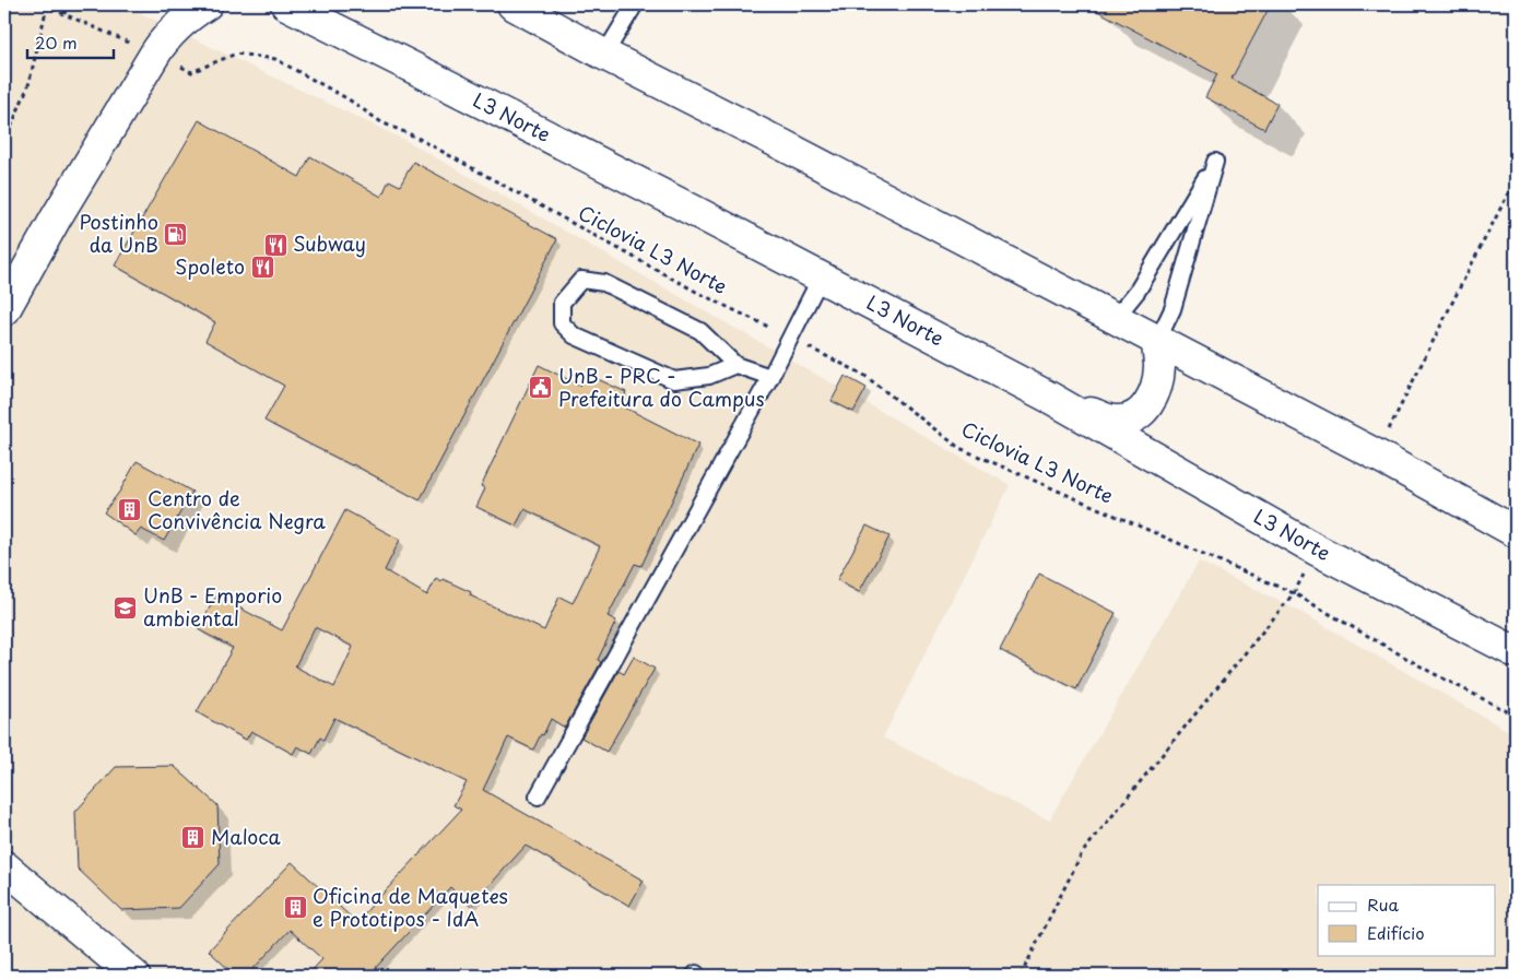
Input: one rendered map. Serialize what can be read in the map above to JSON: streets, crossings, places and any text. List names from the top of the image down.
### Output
{
  "streets": {
    "main road": ["L3 Norte"],
    "path": ["Ciclovia L3 Norte"]
  },
  "places": {
    "fuel station": ["Postinho da UnB"],
    "restaurant": ["Subway", "Spoleto"],
    "public building": ["UnB - PRC - Prefeitura do Campus"],
    "building": ["Centro de Convivência Negra", "Maloca", "Oficina de Maquetes e Prototipos - IdA"],
    "school or university": ["UnB - Emporio ambiental"]
  },
  "legend": ["Rua", "Edifício"],
  "scale_bar": "20 m"
}
